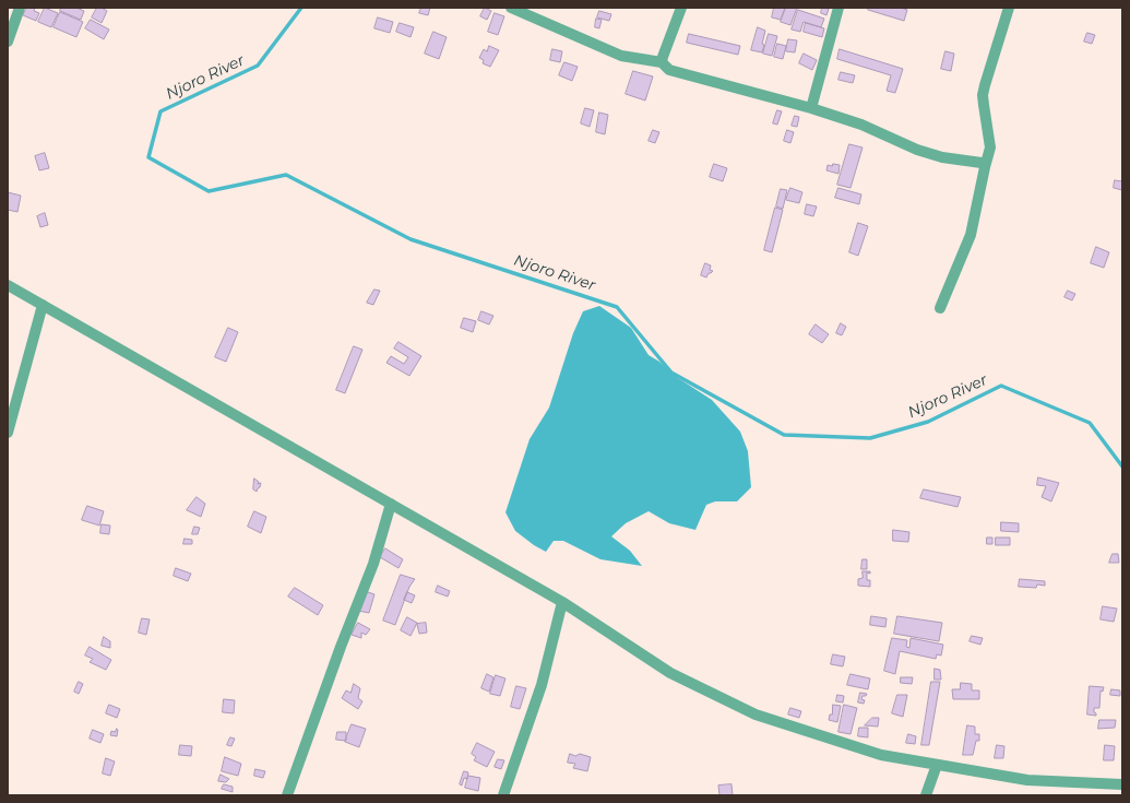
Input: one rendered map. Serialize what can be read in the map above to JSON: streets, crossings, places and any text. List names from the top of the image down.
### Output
{
  "water": ["Njoro River"]
}
